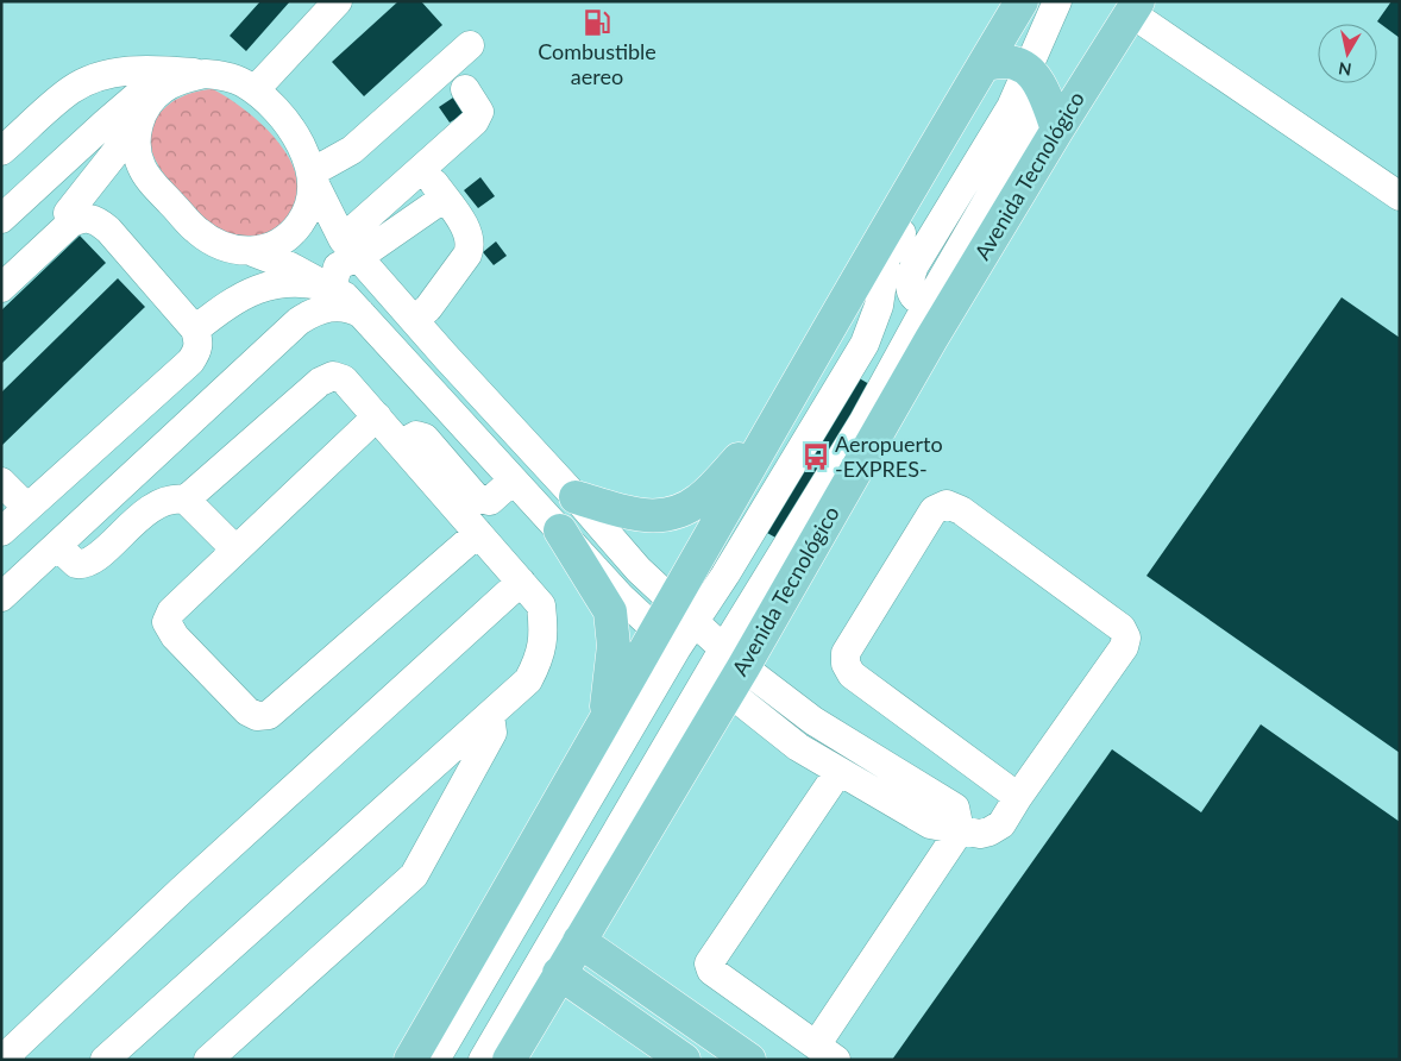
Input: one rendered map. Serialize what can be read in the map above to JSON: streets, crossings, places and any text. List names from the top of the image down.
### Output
{
  "streets": {
    "main road": ["Avenida Tecnológico"]
  },
  "places": {
    "fuel station": ["Combustible aereo"],
    "bus stop": ["Aeropuerto -EXPRES-"]
  },
  "north": "bottom"
}
